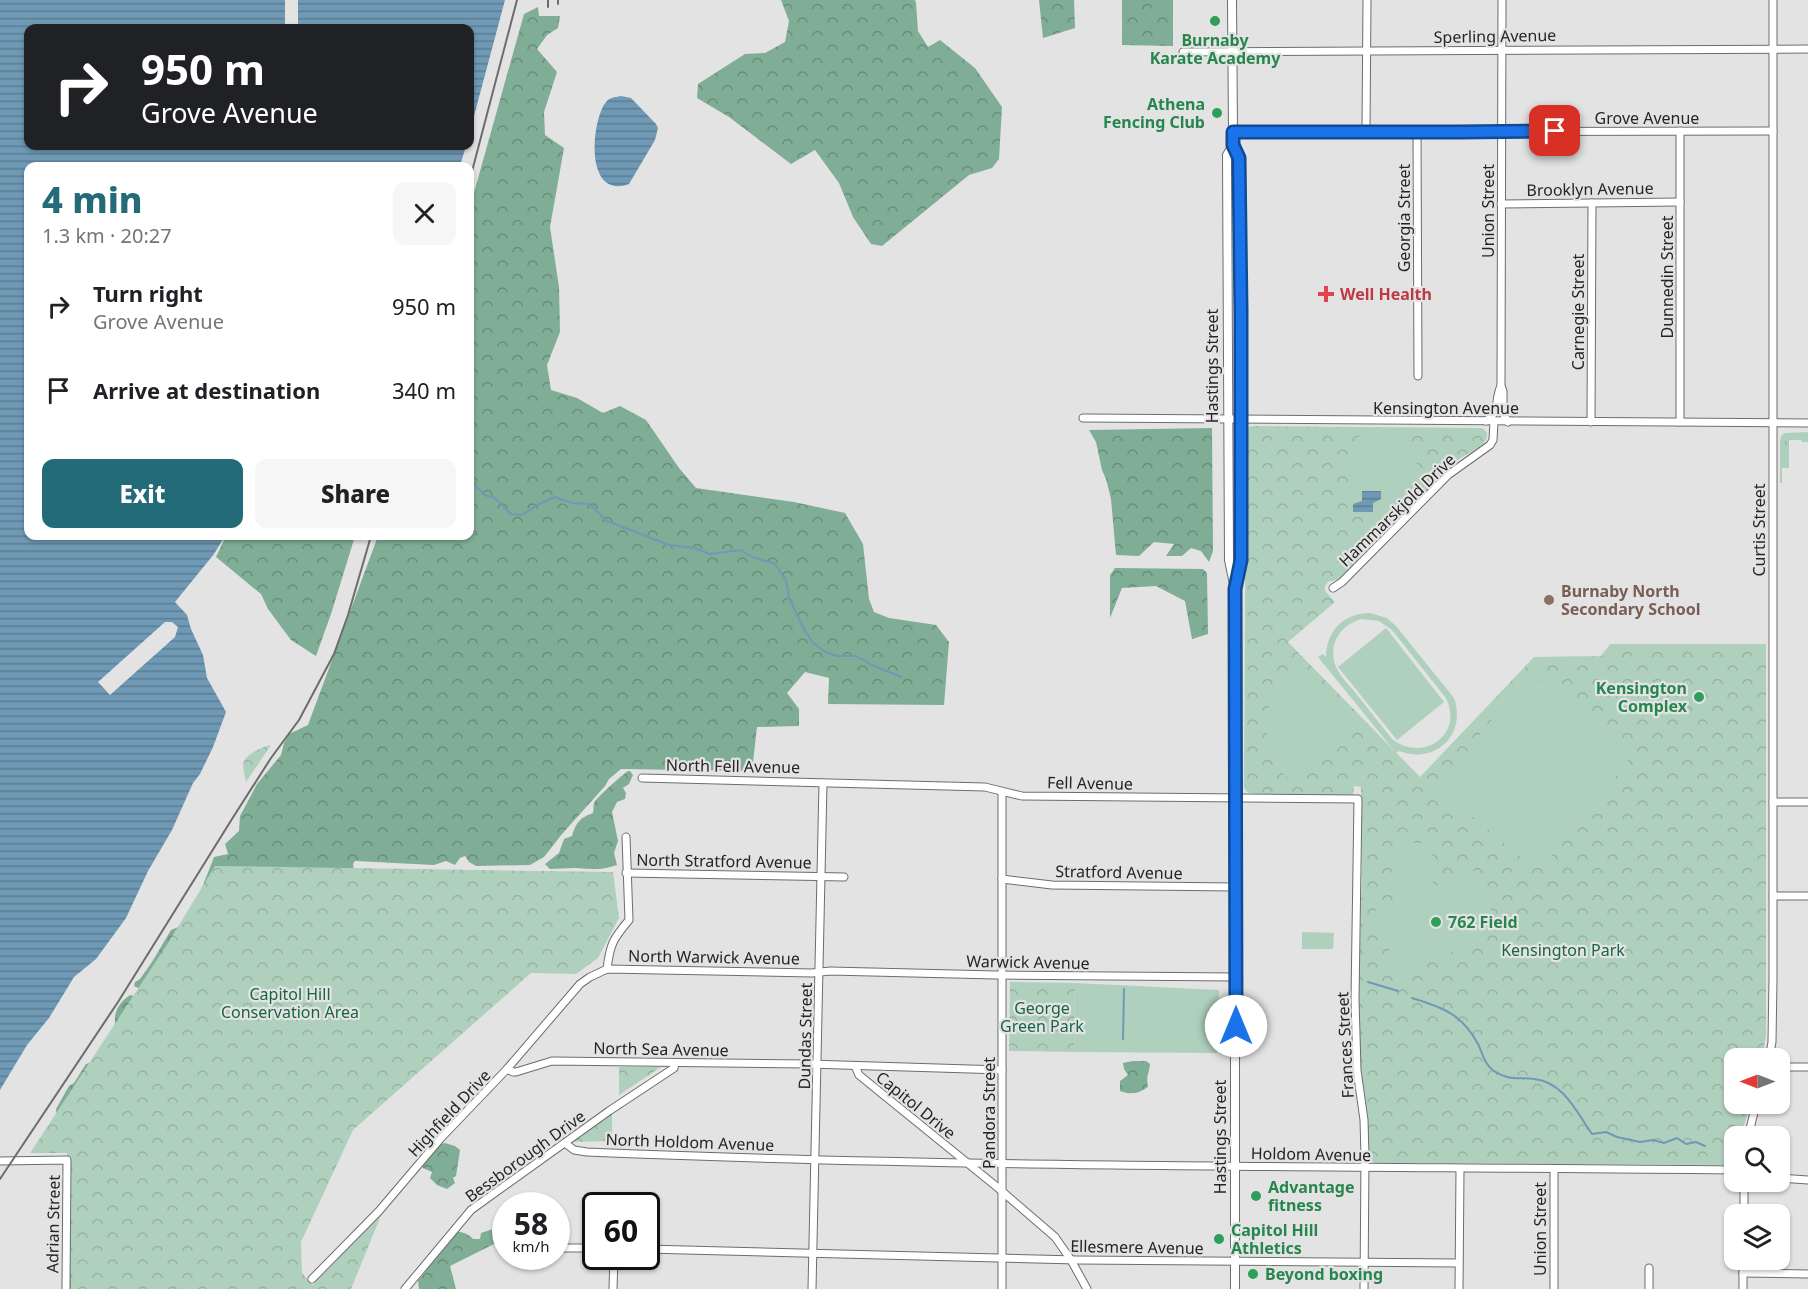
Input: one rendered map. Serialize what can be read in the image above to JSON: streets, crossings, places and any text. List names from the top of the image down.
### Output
{
  "streets": {
    "main road": ["Hastings Street"],
    "street": [
      "Sperling Avenue",
      "Grove Avenue",
      "Brooklyn Avenue",
      "Union Street",
      "Georgia Street",
      "Dunnedin Street",
      "Carnegie Street",
      "Kensington Avenue",
      "Hammarskjold Drive",
      "Curtis Street",
      "North Fell Avenue",
      "Fell Avenue",
      "North Stratford Avenue",
      "Stratford Avenue",
      "North Warwick Avenue",
      "Warwick Avenue",
      "Dundas Street",
      "Frances Street",
      "North Sea Avenue",
      "Capitol Drive",
      "Highfield Drive",
      "Pandora Street",
      "North Holdom Avenue",
      "Holdom Avenue",
      "Bessborough Drive",
      "Adrian Street",
      "Ellesmere Avenue"
    ]
  },
  "crossings": [
    ["Sperling Avenue", "Union Street"],
    ["Sperling Avenue", "Hastings Street"],
    ["Sperling Avenue", "Curtis Street"],
    ["Grove Avenue", "Union Street"],
    ["Grove Avenue", "Georgia Street"],
    ["Grove Avenue", "Dunnedin Street"],
    ["Grove Avenue", "Hastings Street"],
    ["Grove Avenue", "Curtis Street"],
    ["Brooklyn Avenue", "Union Street"],
    ["Brooklyn Avenue", "Dunnedin Street"],
    ["Brooklyn Avenue", "Carnegie Street"],
    ["Union Street", "Kensington Avenue"],
    ["Union Street", "Hammarskjold Drive"],
    ["Union Street", "Holdom Avenue"],
    ["Dunnedin Street", "Kensington Avenue"],
    ["Carnegie Street", "Kensington Avenue"],
    ["Hastings Street", "Kensington Avenue"],
    ["Hastings Street", "Fell Avenue"],
    ["Hastings Street", "Stratford Avenue"],
    ["Hastings Street", "Warwick Avenue"],
    ["Hastings Street", "Holdom Avenue"],
    ["Hastings Street", "Ellesmere Avenue"],
    ["Kensington Avenue", "Hammarskjold Drive"],
    ["Kensington Avenue", "Curtis Street"],
    ["North Fell Avenue", "Fell Avenue"],
    ["North Fell Avenue", "Dundas Street"],
    ["Fell Avenue", "Dundas Street"],
    ["Fell Avenue", "Frances Street"],
    ["Fell Avenue", "Pandora Street"],
    ["North Stratford Avenue", "Dundas Street"],
    ["Stratford Avenue", "Pandora Street"],
    ["North Warwick Avenue", "Warwick Avenue"],
    ["North Warwick Avenue", "Dundas Street"],
    ["North Warwick Avenue", "Highfield Drive"],
    ["Warwick Avenue", "Dundas Street"],
    ["Warwick Avenue", "Pandora Street"],
    ["Dundas Street", "North Sea Avenue"],
    ["Dundas Street", "North Holdom Avenue"],
    ["Dundas Street", "Holdom Avenue"],
    ["Dundas Street", "Ellesmere Avenue"],
    ["Frances Street", "Holdom Avenue"],
    ["Frances Street", "Ellesmere Avenue"],
    ["North Sea Avenue", "Capitol Drive"],
    ["North Sea Avenue", "Highfield Drive"],
    ["North Sea Avenue", "Pandora Street"],
    ["North Sea Avenue", "Bessborough Drive"],
    ["Capitol Drive", "Pandora Street"],
    ["Capitol Drive", "Holdom Avenue"],
    ["Capitol Drive", "Ellesmere Avenue"],
    ["Pandora Street", "Holdom Avenue"],
    ["Pandora Street", "Ellesmere Avenue"],
    ["North Holdom Avenue", "Holdom Avenue"],
    ["North Holdom Avenue", "Bessborough Drive"]
  ],
  "parks": ["Kensington Park", "Capitol Hill Conservation Area", "George Green Park"],
  "places": {
    "other": [
      "Burnaby Karate Academy",
      "Athena Fencing Club",
      "Burnaby North Secondary School",
      "Kensington Complex",
      "762 Field",
      "Advantage fitness",
      "Capitol Hill Athletics",
      "Beyond boxing"
    ],
    "health": ["Well Health"]
  },
  "north": "left",
  "page": {
    "turn": ["950 m", "Grove Avenue"],
    "heading": ["4 min", "1.3 km · 20:27"],
    "list": [
      {
        "name": "Turn right",
        "note": "Grove Avenue",
        "value": "950 m"
      },
      {
        "name": "Arrive at destination",
        "value": "340 m"
      }
    ],
    "buttons": ["Exit", "Share"],
    "speed": "58 km/h",
    "limit": "60"
  }
}
